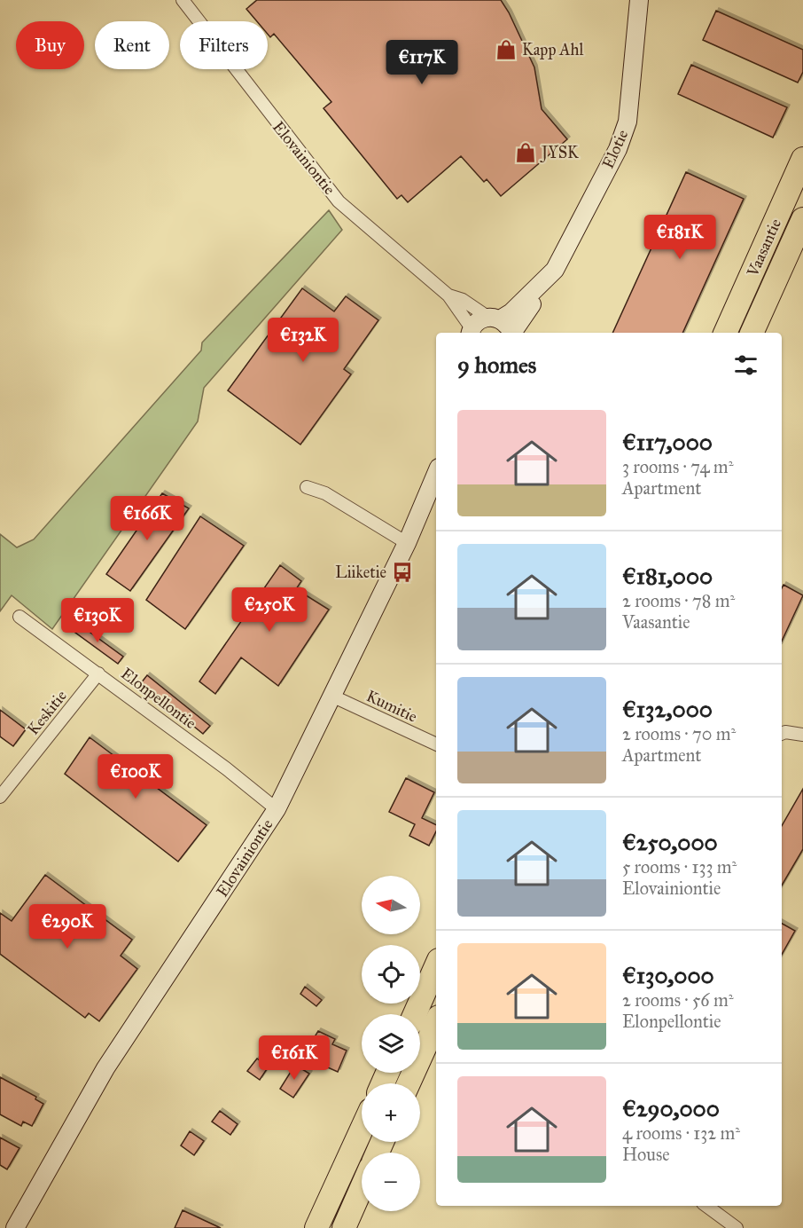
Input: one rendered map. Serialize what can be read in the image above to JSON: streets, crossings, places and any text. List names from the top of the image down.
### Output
{
  "streets": {
    "highway": ["Vaasantie"],
    "main road": ["Elotie", "Elovainiontie"],
    "street": ["Elonpellontie", "Kumitie", "Keskitie"]
  },
  "crossings": [
    ["Elotie", "Elovainiontie"],
    ["Elovainiontie", "Elonpellontie"],
    ["Elovainiontie", "Kumitie"],
    ["Elonpellontie", "Keskitie"]
  ],
  "places": {
    "shop": ["Kapp Ahl", "JYSK"],
    "bus stop": ["Liiketie"]
  },
  "north": "left",
  "page": {
    "chip": ["Buy", "Rent", "Filters"],
    "price": [
      "€117K",
      "€181K",
      "€132K",
      "€166K",
      "€250K",
      "€130K",
      "€100K",
      "€290K",
      "€161K"
    ],
    "heading": "9 homes",
    "list": [
      {
        "name": "€117,000",
        "note": "3 rooms · 74 m² · Apartment"
      },
      {
        "name": "€181,000",
        "note": "2 rooms · 78 m² · Vaasantie"
      },
      {
        "name": "€132,000",
        "note": "2 rooms · 70 m² · Apartment"
      },
      {
        "name": "€250,000",
        "note": "5 rooms · 133 m² · Elovainiontie"
      },
      {
        "name": "€130,000",
        "note": "2 rooms · 56 m² · Elonpellontie"
      },
      {
        "name": "€290,000",
        "note": "4 rooms · 132 m² · House"
      }
    ],
    "map_buttons": ["+", "−"]
  }
}
